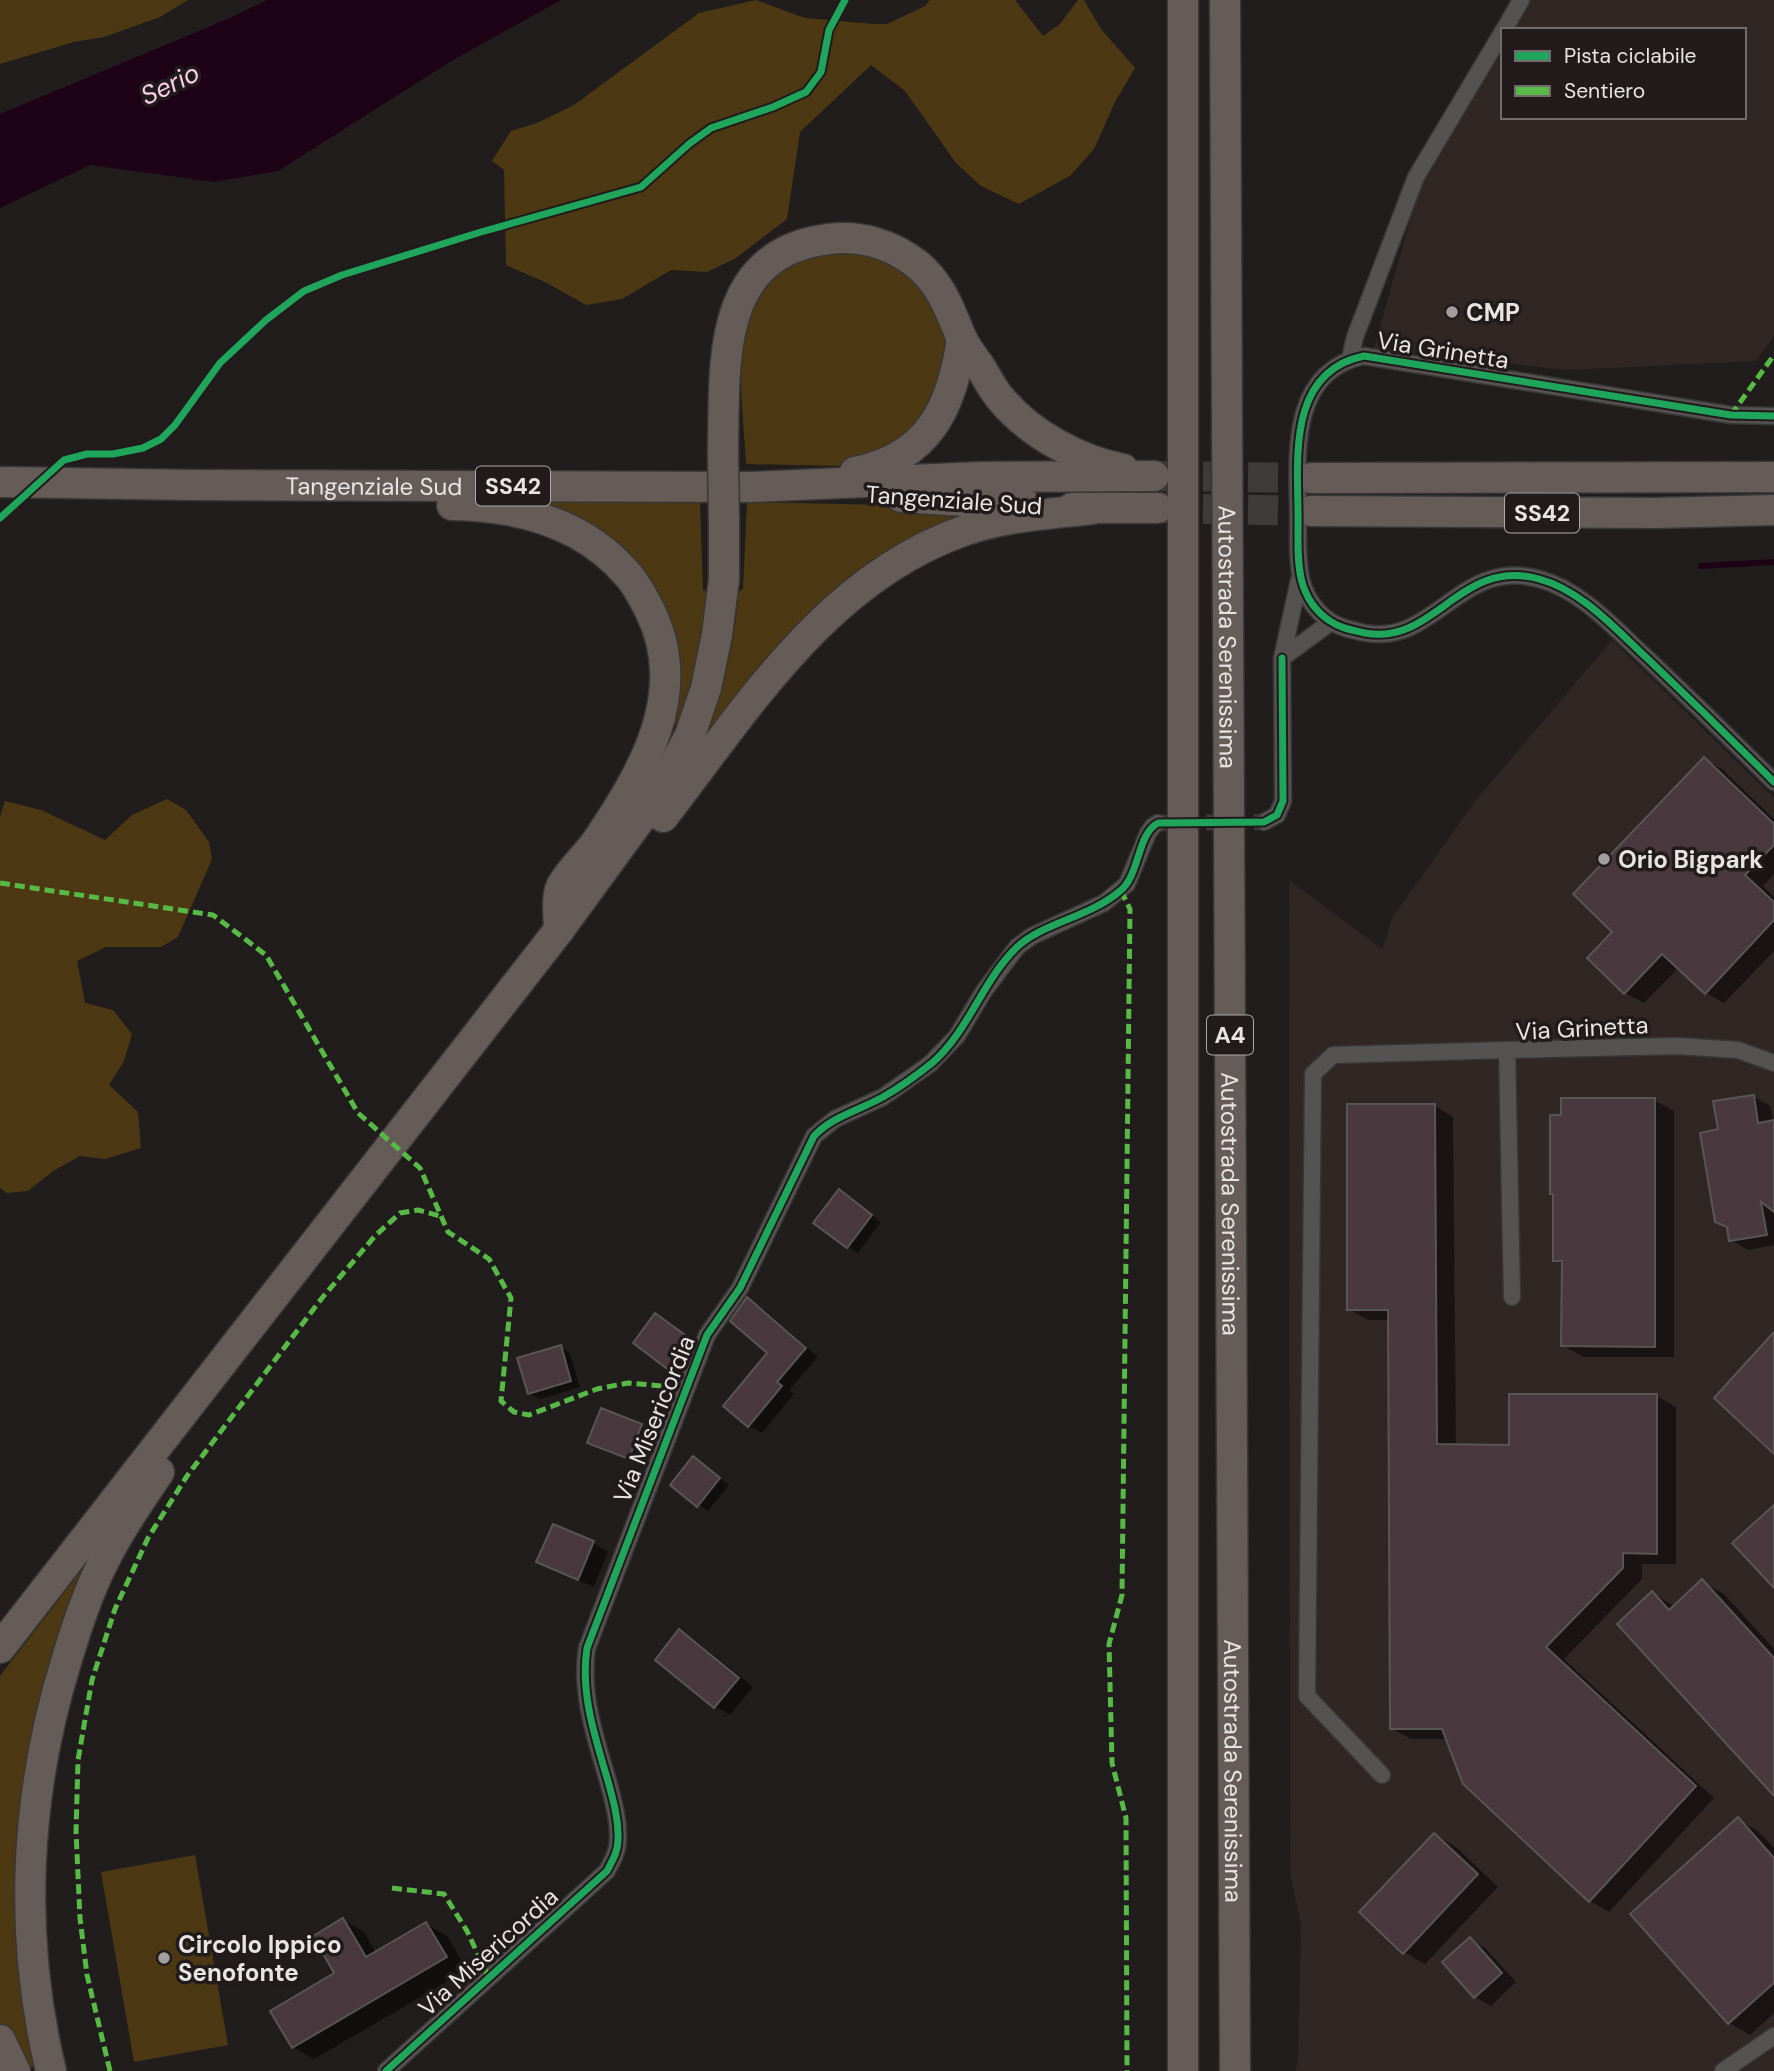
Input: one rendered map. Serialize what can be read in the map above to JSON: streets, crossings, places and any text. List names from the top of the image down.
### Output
{
  "streets": {
    "highway": [
      "Tangenziale Sud",
      "SS42",
      "Autostrada Serenissima",
      "A4"
    ],
    "street": ["Via Grinetta", "Via Misericordia"]
  },
  "water": ["Serio"],
  "places": ["CMP", "Orio Bigpark", "Circolo Ippico Senofonte"],
  "legend": ["Pista ciclabile", "Sentiero"]
}
